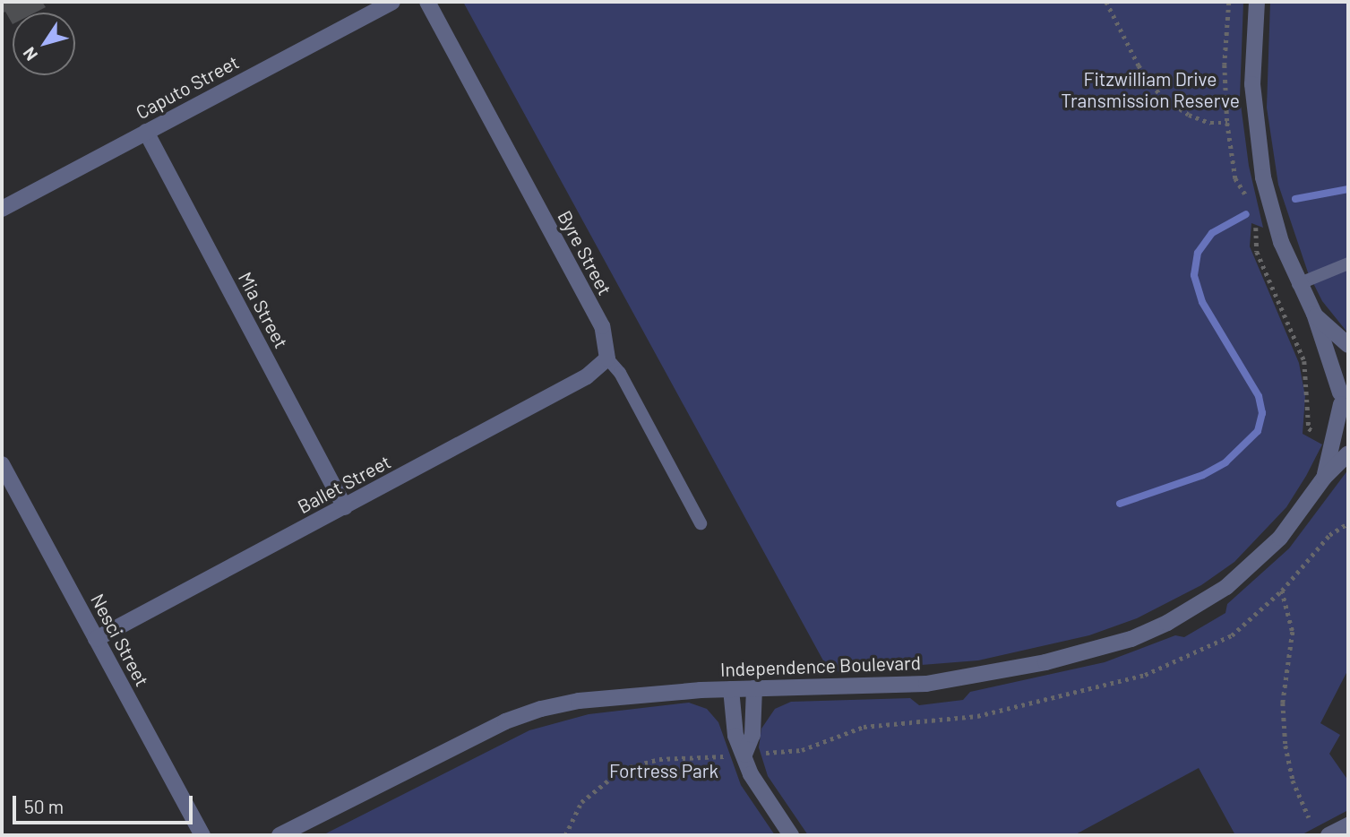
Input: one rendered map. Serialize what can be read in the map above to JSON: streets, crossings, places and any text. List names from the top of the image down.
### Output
{
  "streets": {
    "street": [
      "Caputo Street",
      "Byre Street",
      "Mia Street",
      "Ballet Street",
      "Nesci Street",
      "Independence Boulevard"
    ]
  },
  "crossings": [
    ["Caputo Street", "Mia Street"],
    ["Byre Street", "Ballet Street"],
    ["Mia Street", "Ballet Street"],
    ["Ballet Street", "Nesci Street"]
  ],
  "parks": ["Fitzwilliam Drive Transmission Reserve", "Fortress Park"],
  "scale_bar": "50 m",
  "north": "bottom left"
}
